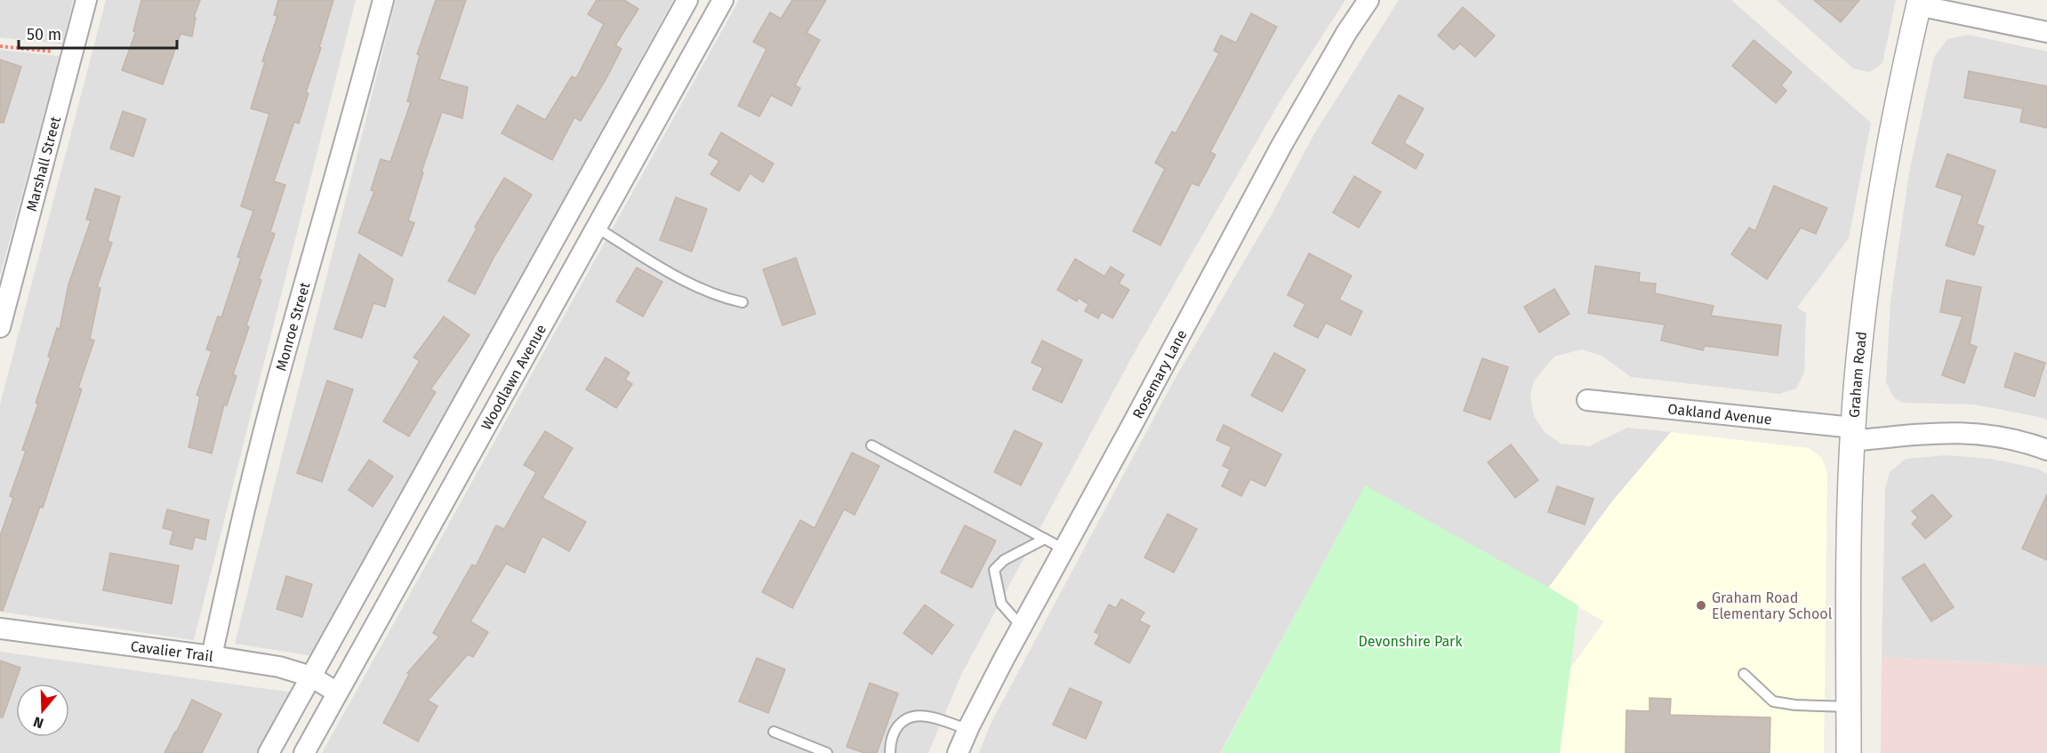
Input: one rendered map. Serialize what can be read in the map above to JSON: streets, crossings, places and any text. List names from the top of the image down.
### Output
{
  "streets": {
    "street": [
      "Marshall Street",
      "Monroe Street",
      "Rosemary Lane",
      "Graham Road",
      "Woodlawn Avenue",
      "Oakland Avenue",
      "Cavalier Trail"
    ]
  },
  "crossings": [
    ["Monroe Street", "Cavalier Trail"],
    ["Graham Road", "Oakland Avenue"],
    ["Woodlawn Avenue", "Cavalier Trail"]
  ],
  "parks": ["Devonshire Park"],
  "places": ["Graham Road Elementary School"],
  "scale_bar": "50 m",
  "north": "bottom"
}
